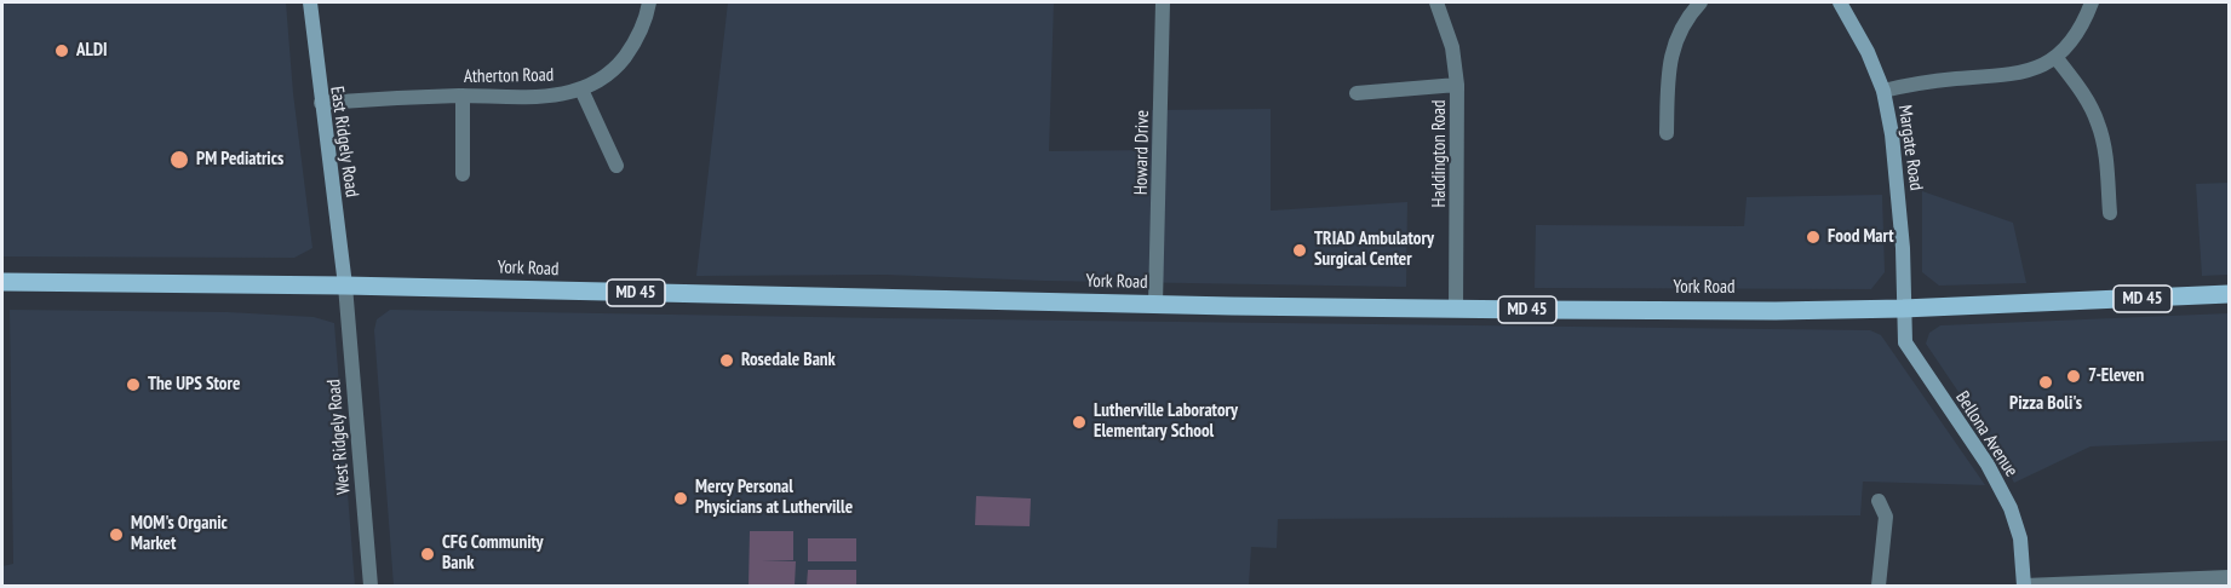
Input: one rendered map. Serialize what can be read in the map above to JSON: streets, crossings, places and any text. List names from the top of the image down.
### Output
{
  "streets": {
    "main road": ["York Road", "MD 45"],
    "street": [
      "Atherton Road",
      "East Ridgely Road",
      "Margate Road",
      "Howard Drive",
      "Haddington Road",
      "Bellona Avenue",
      "West Ridgely Road"
    ]
  },
  "crossings": [
    ["Atherton Road", "East Ridgely Road"],
    ["East Ridgely Road", "York Road"],
    ["East Ridgely Road", "West Ridgely Road"],
    ["Margate Road", "York Road"],
    ["Margate Road", "Bellona Avenue"],
    ["Howard Drive", "York Road"],
    ["Haddington Road", "York Road"],
    ["York Road", "Bellona Avenue"],
    ["York Road", "West Ridgely Road"]
  ],
  "places": [
    "ALDI",
    "PM Pediatrics",
    "Food Mart",
    "TRIAD Ambulatory Surgical Center",
    "Rosedale Bank",
    "7-Eleven",
    "Pizza Boli's",
    "The UPS Store",
    "Lutherville Laboratory Elementary School",
    "Mercy Personal Physicians at Lutherville",
    "MOM's Organic Market",
    "CFG Community Bank"
  ]
}
